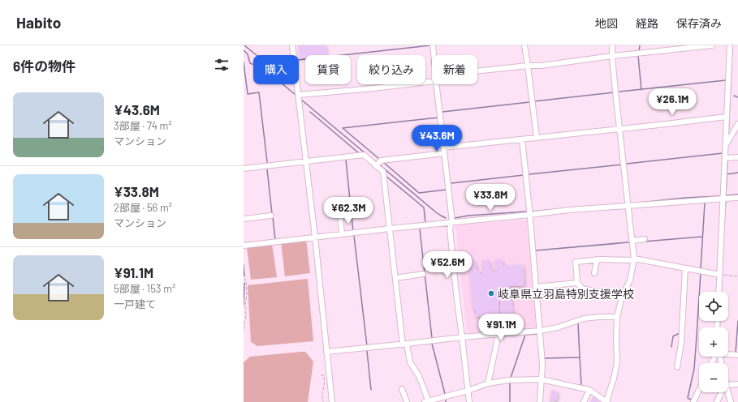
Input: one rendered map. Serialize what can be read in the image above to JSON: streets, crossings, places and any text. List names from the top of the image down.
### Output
{
  "places": ["岐阜県立羽島特別支援学校"],
  "page": {
    "header": "Habito",
    "nav": ["地図", "経路", "保存済み"],
    "heading": "6件の物件",
    "chip": [
      "購入",
      "賃貸",
      "絞り込み",
      "新着"
    ],
    "list": [
      {
        "name": "¥43.6M",
        "note": "3部屋 · 74 m² · マンション"
      },
      {
        "name": "¥33.8M",
        "note": "2部屋 · 56 m² · マンション"
      },
      {
        "name": "¥91.1M",
        "note": "5部屋 · 153 m² · 一戸建て"
      }
    ],
    "price": [
      "¥26.1M",
      "¥43.6M",
      "¥33.8M",
      "¥62.3M",
      "¥52.6M",
      "¥91.1M"
    ],
    "map_buttons": ["+", "−"]
  }
}
